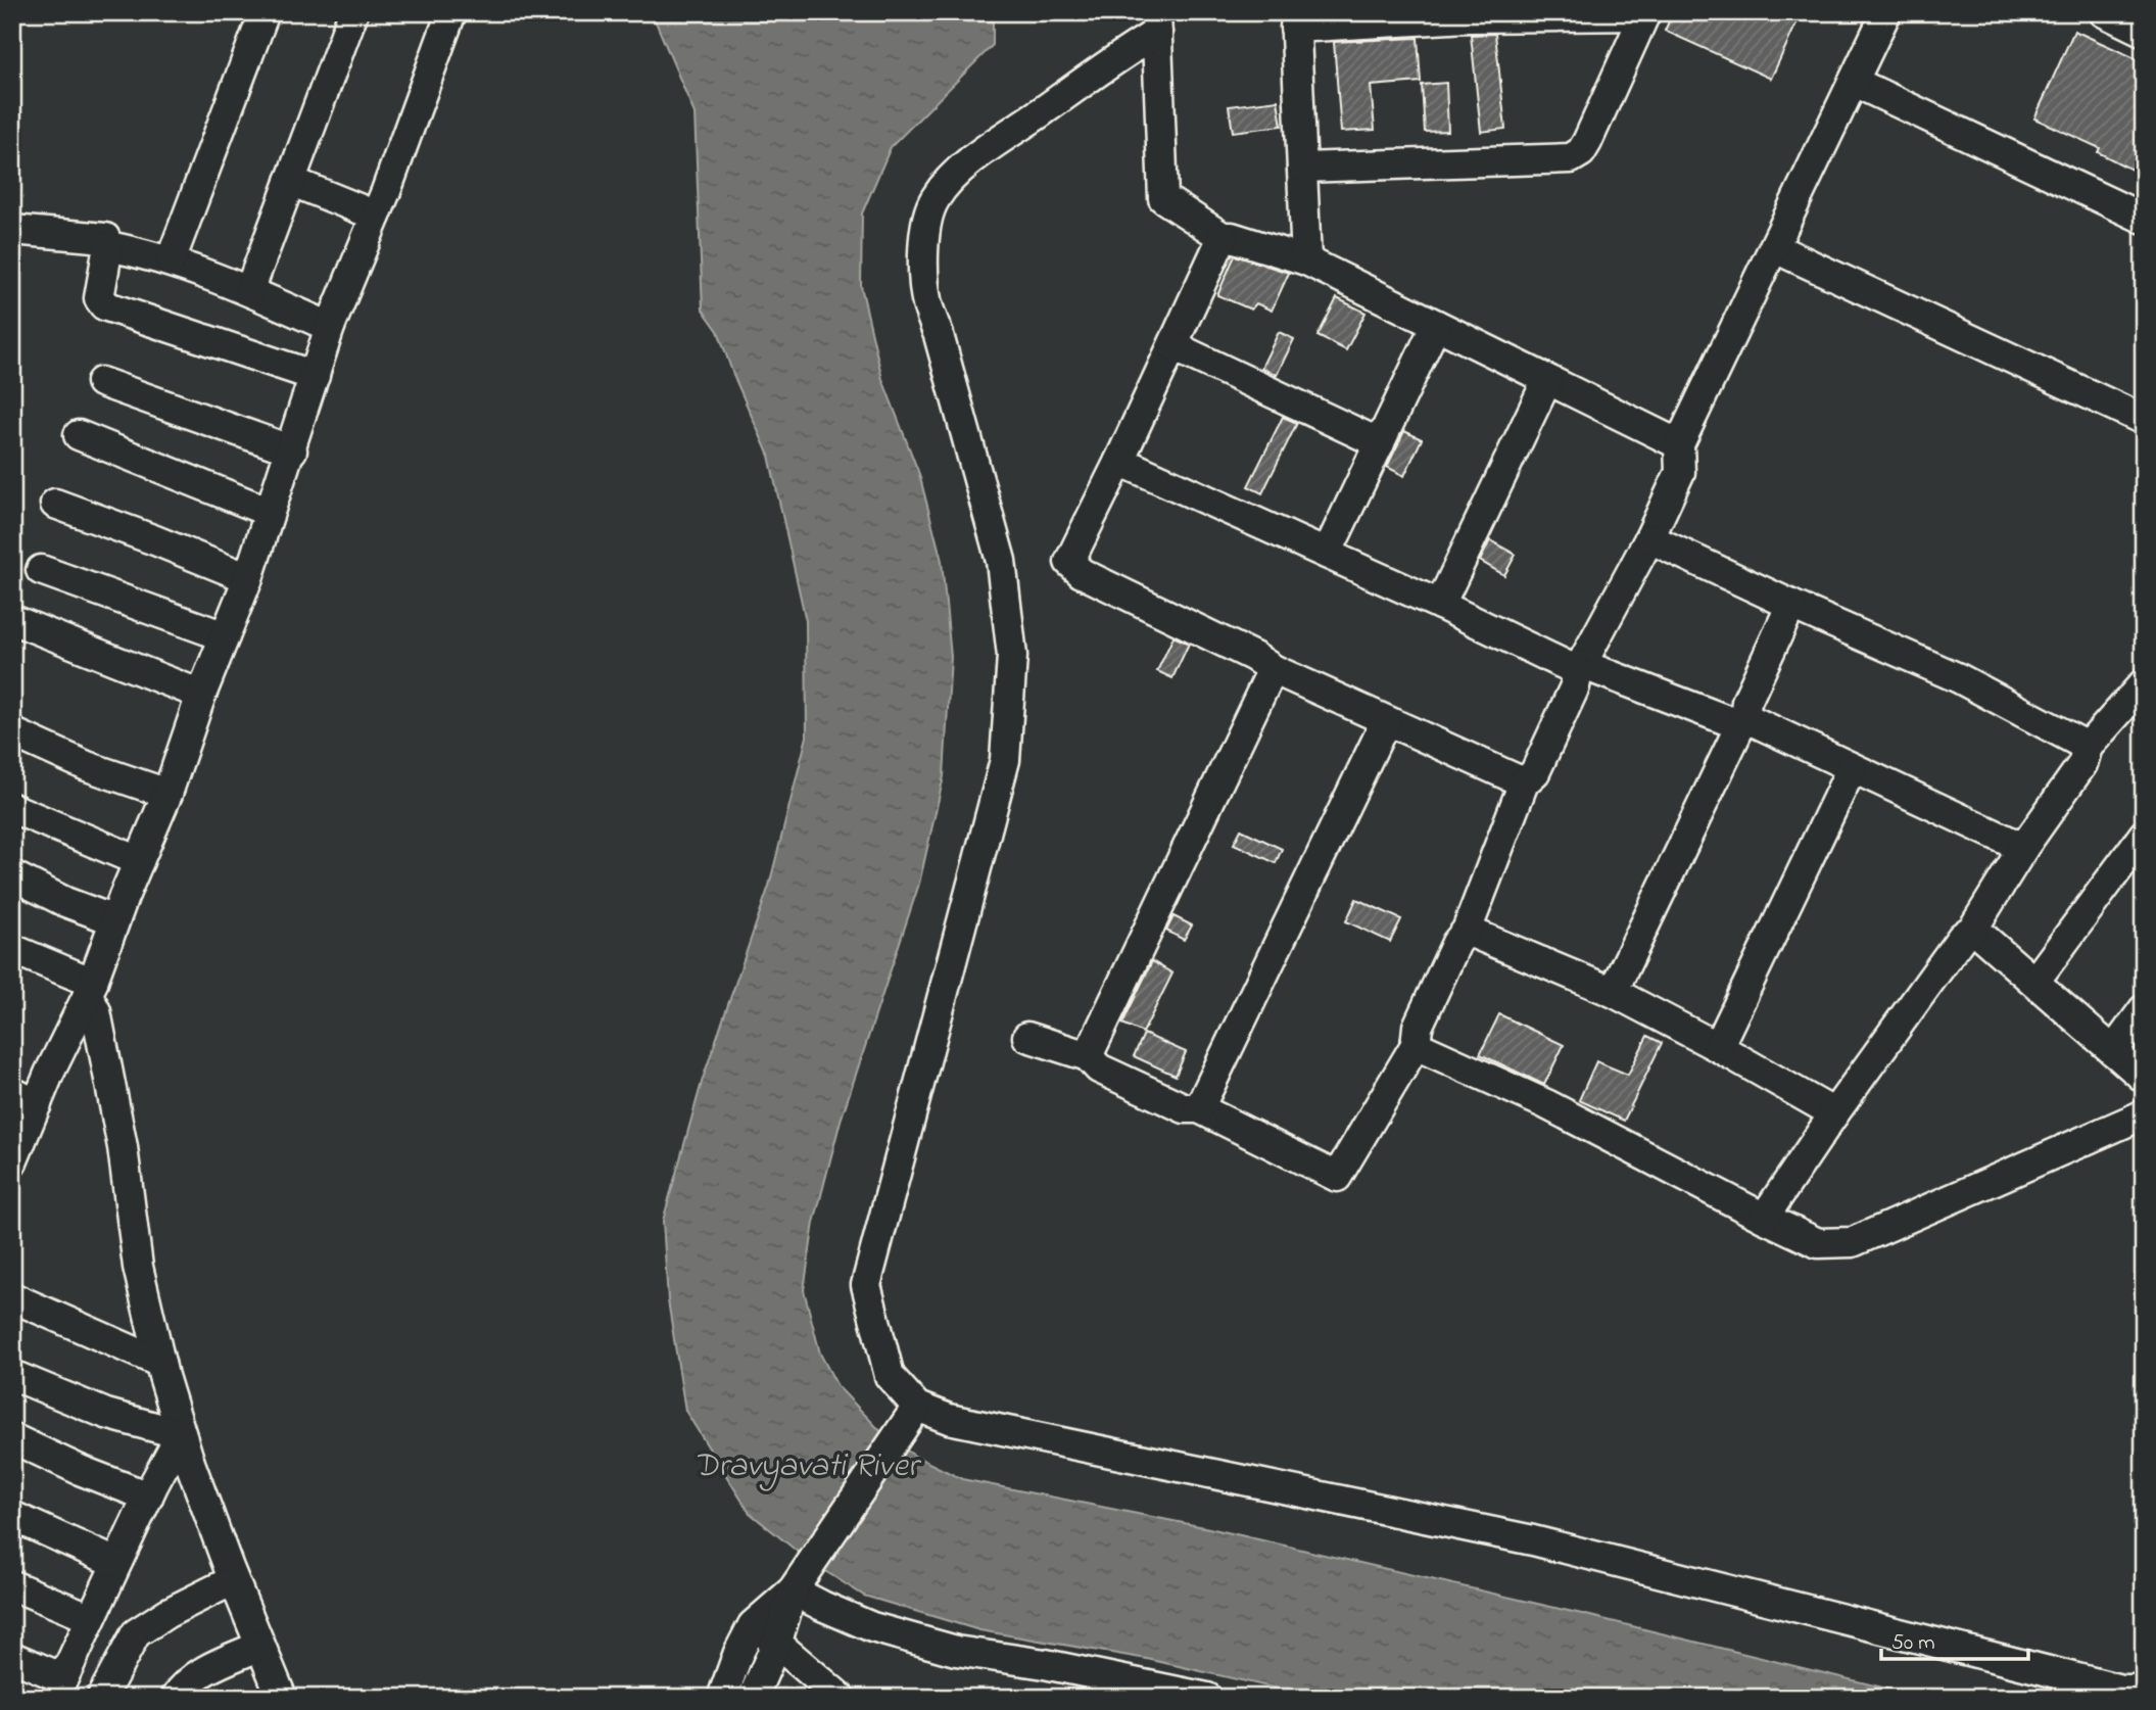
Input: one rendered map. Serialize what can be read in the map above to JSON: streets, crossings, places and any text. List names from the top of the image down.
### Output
{
  "water": ["Dravyavati River"],
  "scale_bar": "50 m"
}
